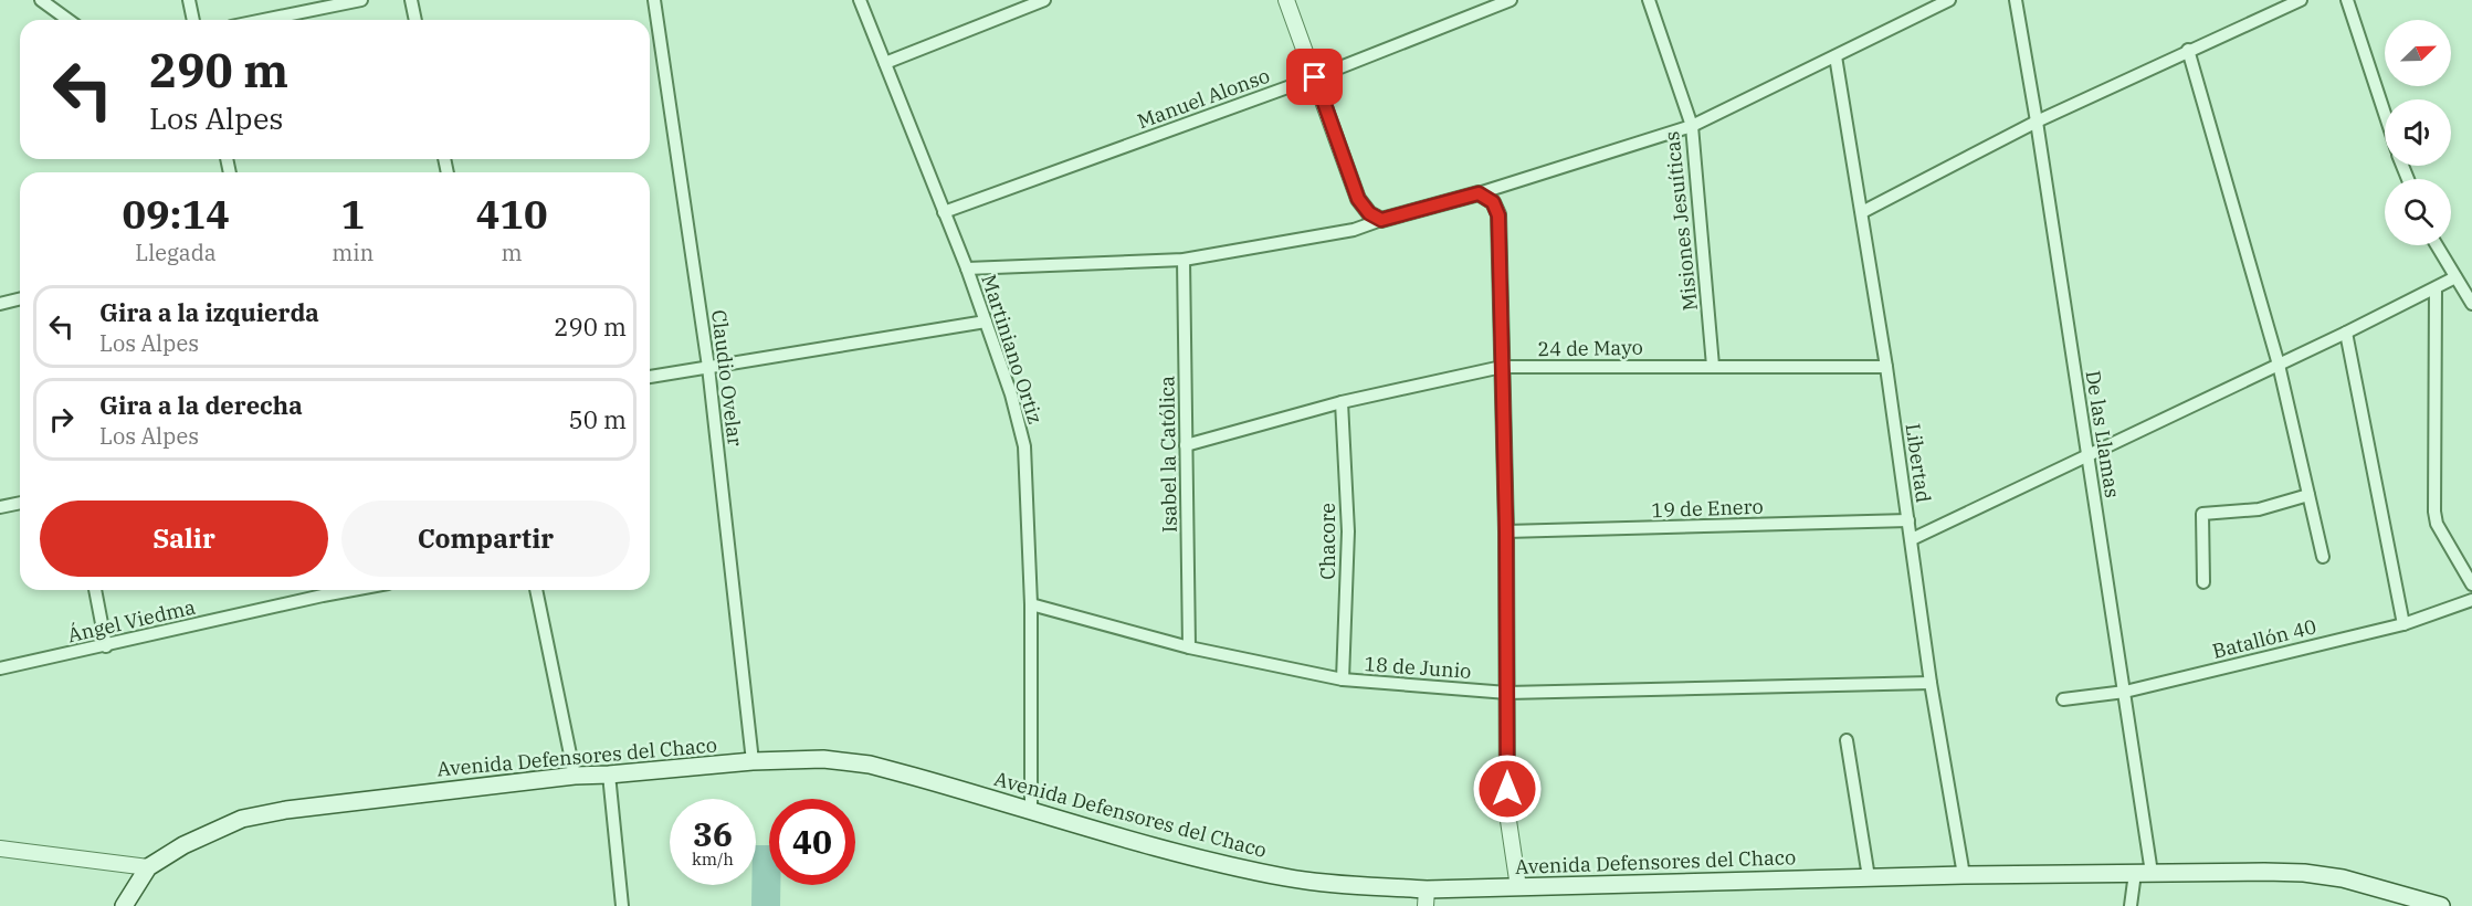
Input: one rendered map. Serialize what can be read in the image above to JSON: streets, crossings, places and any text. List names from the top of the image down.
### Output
{
  "streets": {
    "main road": ["Avenida Defensores del Chaco"],
    "street": [
      "Manuel Alonso",
      "Misiones Jesuíticas",
      "24 de Mayo",
      "Martiniano Ortiz",
      "Claudio Ovelar",
      "De las Llamas",
      "Isabel la Católica",
      "Libertad",
      "19 de Enero",
      "Chacore",
      "Ángel Viedma",
      "Batallón 40",
      "18 de Junio"
    ]
  },
  "crossings": [
    ["Manuel Alonso", "Martiniano Ortiz"],
    ["Misiones Jesuíticas", "24 de Mayo"],
    ["24 de Mayo", "Isabel la Católica"],
    ["24 de Mayo", "Libertad"],
    ["24 de Mayo", "Chacore"],
    ["Martiniano Ortiz", "18 de Junio"],
    ["Martiniano Ortiz", "Avenida Defensores del Chaco"],
    ["Claudio Ovelar", "Avenida Defensores del Chaco"],
    ["De las Llamas", "Batallón 40"],
    ["De las Llamas", "Avenida Defensores del Chaco"],
    ["Isabel la Católica", "18 de Junio"],
    ["Libertad", "19 de Enero"],
    ["Libertad", "18 de Junio"],
    ["Libertad", "Avenida Defensores del Chaco"],
    ["Chacore", "18 de Junio"]
  ],
  "north": "top right",
  "page": {
    "turn": ["290 m", "Los Alpes"],
    "eta": [
      "09:14",
      "Llegada",
      "1",
      "min",
      "410",
      "m"
    ],
    "list": [
      {
        "name": "Gira a la izquierda",
        "note": "Los Alpes",
        "value": "290 m"
      },
      {
        "name": "Gira a la derecha",
        "note": "Los Alpes",
        "value": "50 m"
      }
    ],
    "buttons": ["Salir", "Compartir"],
    "speed": "36 km/h",
    "limit": "40"
  }
}
